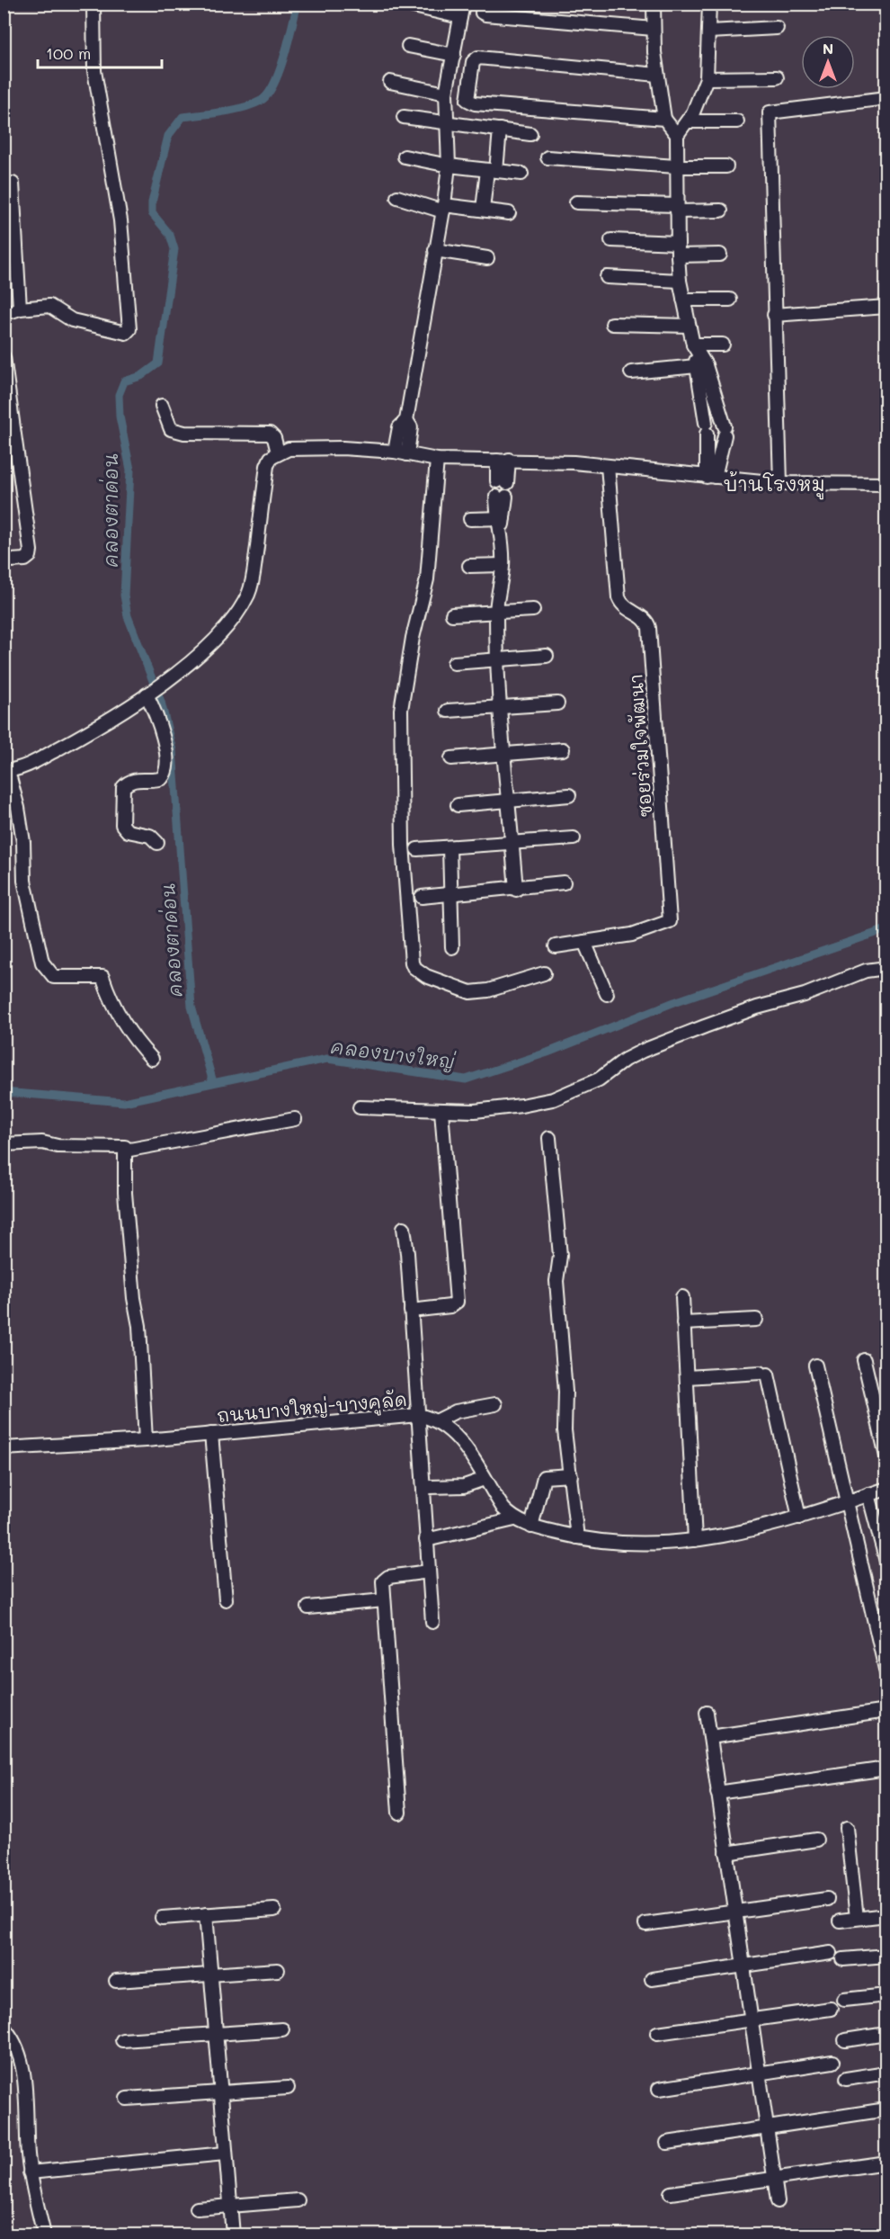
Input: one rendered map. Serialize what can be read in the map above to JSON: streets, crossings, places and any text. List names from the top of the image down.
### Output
{
  "streets": {
    "street": ["ซอยร่วมใจพัฒนา", "ถนนบางใหญ่-บางคูลัด"]
  },
  "districts": ["บ้านโรงหมู"],
  "water": ["คลองตาด่อน", "คลองบางใหญ่"],
  "scale_bar": "100 m",
  "north": "top"
}
